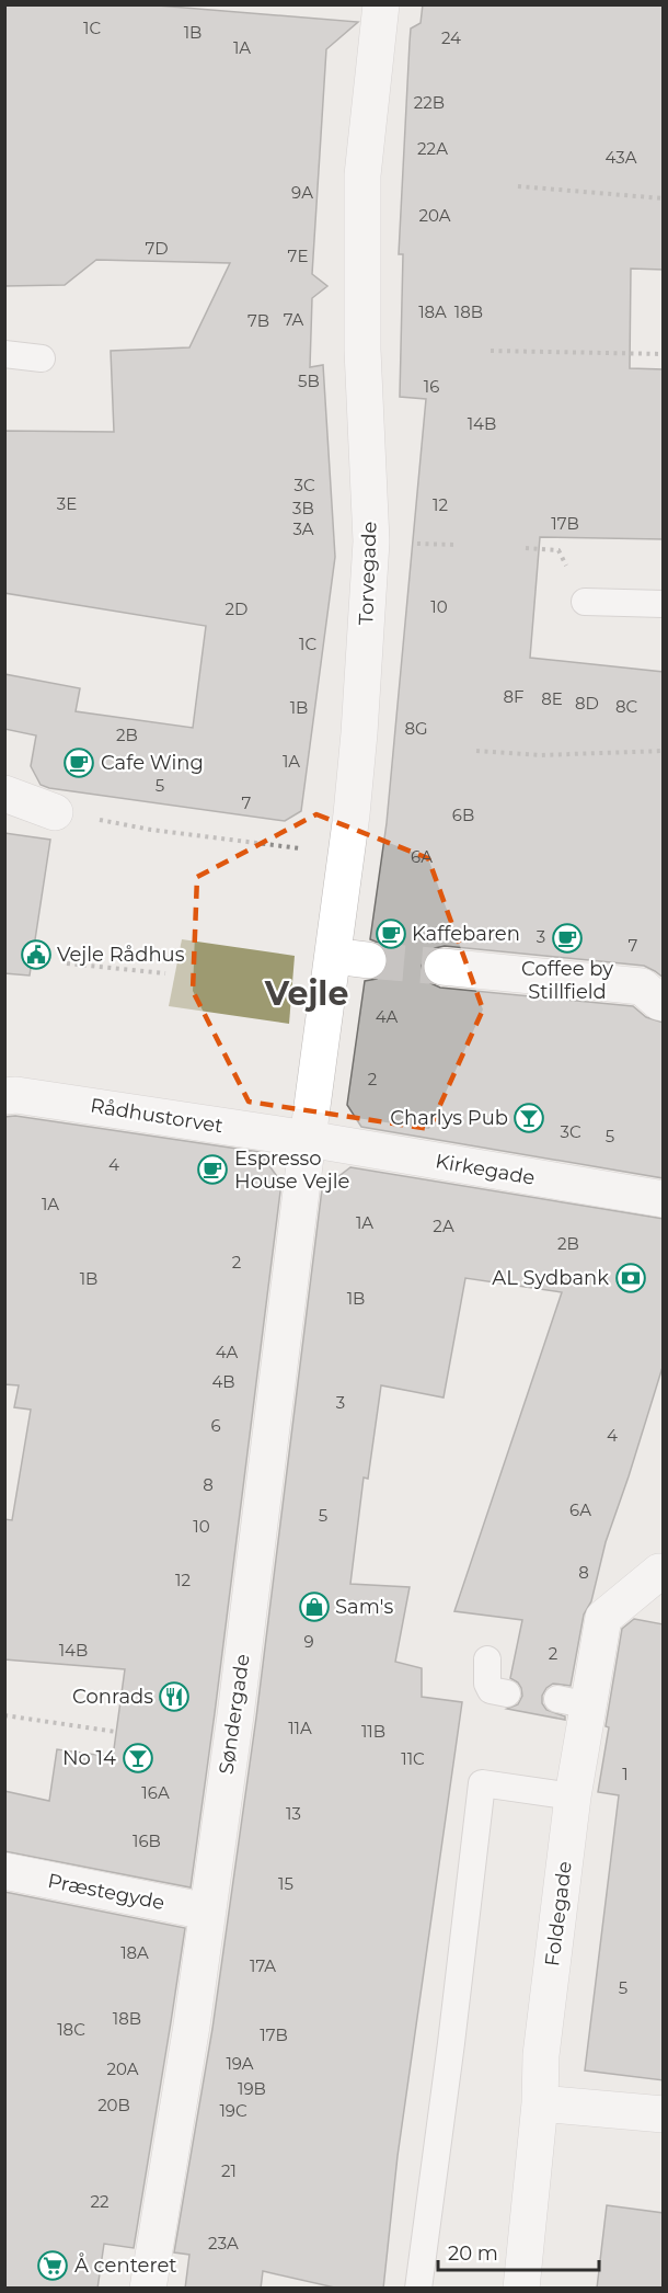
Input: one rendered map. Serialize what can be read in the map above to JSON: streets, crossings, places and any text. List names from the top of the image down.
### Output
{
  "streets": {
    "street": [
      "Torvegade",
      "Rådhustorvet",
      "Kirkegade",
      "Søndergade",
      "Præstegyde",
      "Foldegade"
    ]
  },
  "crossings": [
    ["Torvegade", "Rådhustorvet"],
    ["Torvegade", "Kirkegade"],
    ["Torvegade", "Søndergade"],
    ["Rådhustorvet", "Kirkegade"],
    ["Rådhustorvet", "Søndergade"],
    ["Kirkegade", "Søndergade"],
    ["Søndergade", "Præstegyde"]
  ],
  "districts": ["Vejle"],
  "places": {
    "cafe": [
      "Cafe Wing",
      "Kaffebaren",
      "Coffee by Stillfield",
      "Espresso House Vejle"
    ],
    "public building": ["Vejle Rådhus"],
    "bar": ["Charlys Pub", "No 14"],
    "bank": ["AL Sydbank"],
    "shop": ["Sam's"],
    "restaurant": ["Conrads"],
    "supermarket": ["Å centeret"]
  },
  "house_numbers": [
    "1C",
    "1B",
    "24",
    "1A",
    "22B",
    "22A",
    "43A",
    "9A",
    "20A",
    "7D",
    "7E",
    "18A",
    "18B",
    "7A",
    "7B",
    "5B",
    "16",
    "14B",
    "3C",
    "3E",
    "12",
    "3B",
    "17B",
    "3A",
    "10",
    "2D",
    "1C",
    "8F",
    "8E",
    "8D",
    "8C",
    "1B",
    "8G",
    "2B",
    "1A",
    "5",
    "7",
    "6B",
    "6A",
    "3",
    "7",
    "4A",
    "2",
    "3C",
    "5",
    "4",
    "1A",
    "1A",
    "2A",
    "2B",
    "2",
    "1B",
    "1B",
    "4A",
    "4B",
    "3",
    "6",
    "4",
    "8",
    "6A",
    "5",
    "10",
    "8",
    "12",
    "9",
    "14B",
    "2",
    "11A",
    "11B",
    "11C",
    "1",
    "16A",
    "13",
    "16B",
    "15",
    "18A",
    "17A",
    "5",
    "18B",
    "18C",
    "17B",
    "19A",
    "20A",
    "19B",
    "20B",
    "19C",
    "21",
    "22",
    "23A"
  ],
  "scale_bar": "20 m"
}
